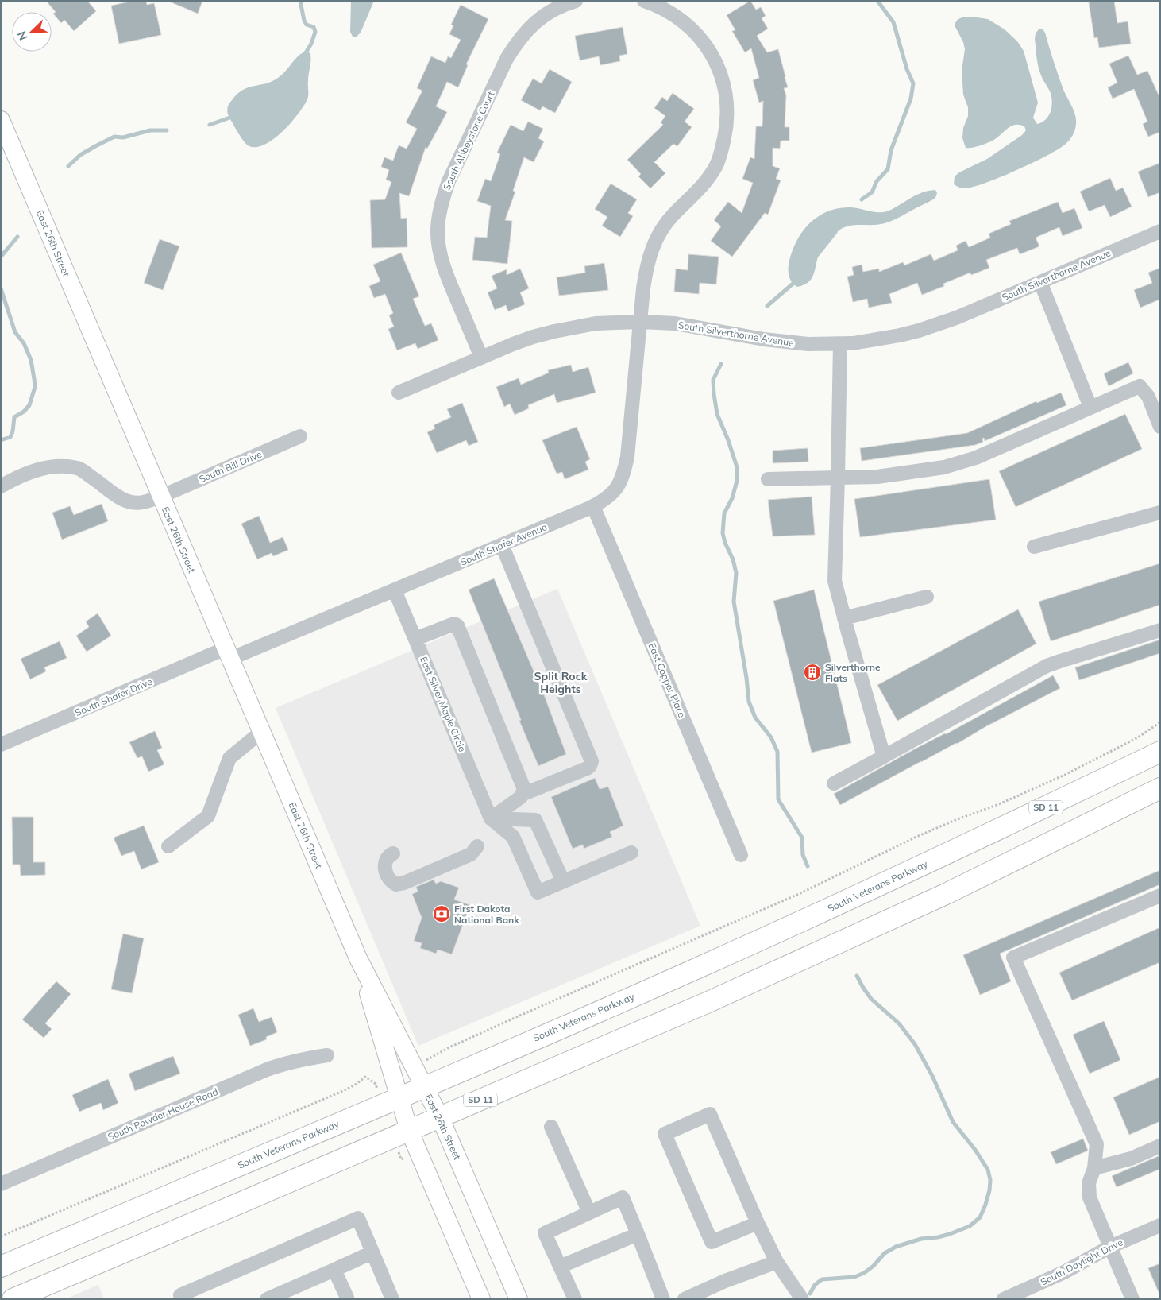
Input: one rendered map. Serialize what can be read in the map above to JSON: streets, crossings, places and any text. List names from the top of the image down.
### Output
{
  "streets": {
    "highway": ["SD 11", "South Veterans Parkway"],
    "main road": ["East 26th Street"],
    "street": [
      "South Abbeystone Court",
      "South Silverthorne Avenue",
      "South Bill Drive",
      "South Shafer Avenue",
      "East Copper Place",
      "South Shafer Drive",
      "East Silver Maple Circle",
      "South Powder House Road",
      "South Daylight Drive"
    ]
  },
  "crossings": [
    ["South Abbeystone Court", "South Silverthorne Avenue"],
    ["East 26th Street", "South Bill Drive"],
    ["East 26th Street", "South Shafer Avenue"],
    ["East 26th Street", "South Shafer Drive"],
    ["East 26th Street", "SD 11"],
    ["East 26th Street", "South Veterans Parkway"],
    ["South Silverthorne Avenue", "South Shafer Avenue"],
    ["South Shafer Avenue", "East Copper Place"],
    ["South Shafer Avenue", "South Shafer Drive"],
    ["South Shafer Avenue", "East Silver Maple Circle"]
  ],
  "districts": ["Split Rock Heights"],
  "places": {
    "building": ["Silverthorne Flats"],
    "bank": ["First Dakota National Bank"]
  },
  "north": "bottom left"
}
